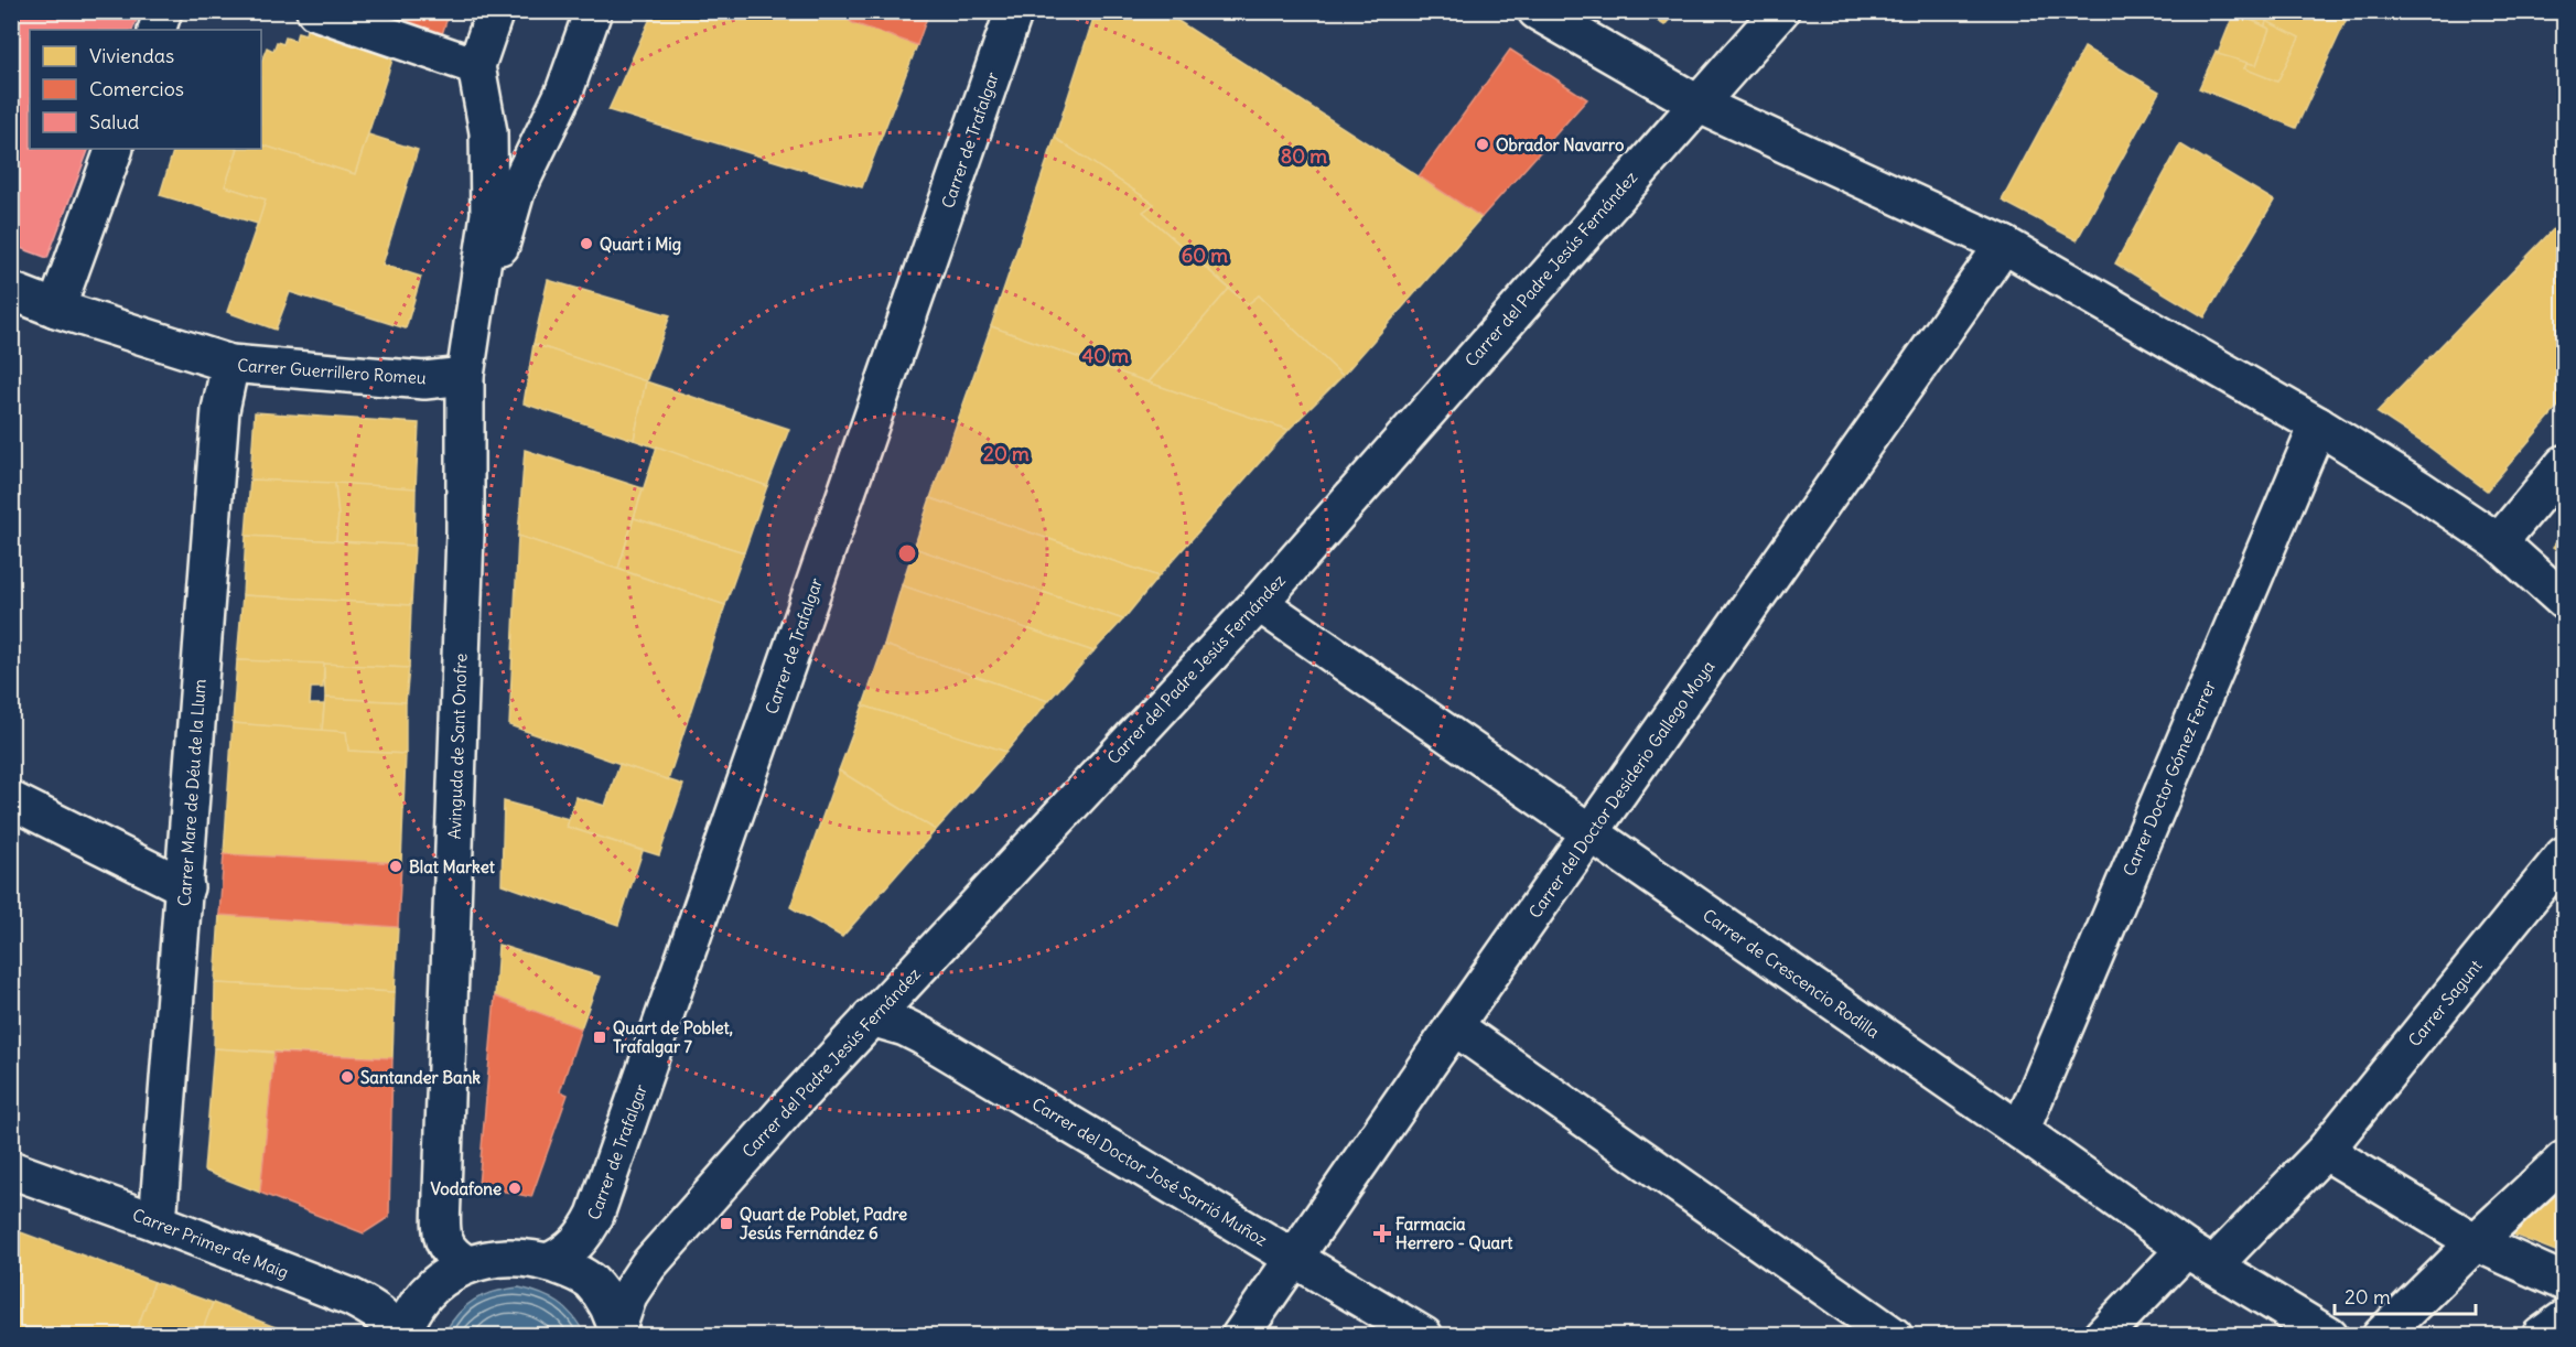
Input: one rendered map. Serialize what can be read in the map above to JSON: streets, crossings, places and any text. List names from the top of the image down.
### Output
{
  "streets": {
    "street": [
      "Carrer de Trafalgar",
      "Carrer del Padre Jesús Fernández",
      "Carrer Guerrillero Romeu",
      "Avinguda de Sant Onofre",
      "Carrer Doctor Gómez Ferrer",
      "Carrer del Doctor Desiderio Gallego Moya",
      "Carrer Mare de Déu de la Llum",
      "Carrer de Crescencio Rodilla",
      "Carrer Sagunt",
      "Carrer del Doctor José Sarrió Muñoz",
      "Carrer Primer de Maig"
    ]
  },
  "crossings": [
    ["Carrer del Padre Jesús Fernández", "Carrer de Crescencio Rodilla"],
    ["Carrer del Padre Jesús Fernández", "Carrer del Doctor José Sarrió Muñoz"],
    ["Carrer Guerrillero Romeu", "Avinguda de Sant Onofre"],
    ["Carrer Guerrillero Romeu", "Carrer Mare de Déu de la Llum"],
    ["Carrer Doctor Gómez Ferrer", "Carrer de Crescencio Rodilla"],
    ["Carrer del Doctor Desiderio Gallego Moya", "Carrer de Crescencio Rodilla"],
    ["Carrer del Doctor Desiderio Gallego Moya", "Carrer del Doctor José Sarrió Muñoz"],
    ["Carrer Mare de Déu de la Llum", "Carrer Primer de Maig"],
    ["Carrer de Crescencio Rodilla", "Carrer Sagunt"]
  ],
  "places": {
    "other": [
      "Obrador Navarro",
      "Quart i Mig",
      "Blat Market",
      "Santander Bank",
      "Vodafone"
    ],
    "transit": ["Quart de Poblet, Trafalgar 7", "Quart de Poblet, Padre Jesús Fernández 6"],
    "health": ["Farmacia Herrero - Quart"]
  },
  "legend": ["Viviendas", "Comercios", "Salud"],
  "scale_bar": "20 m",
  "rings": [
    "80 m",
    "60 m",
    "40 m",
    "20 m"
  ]
}
